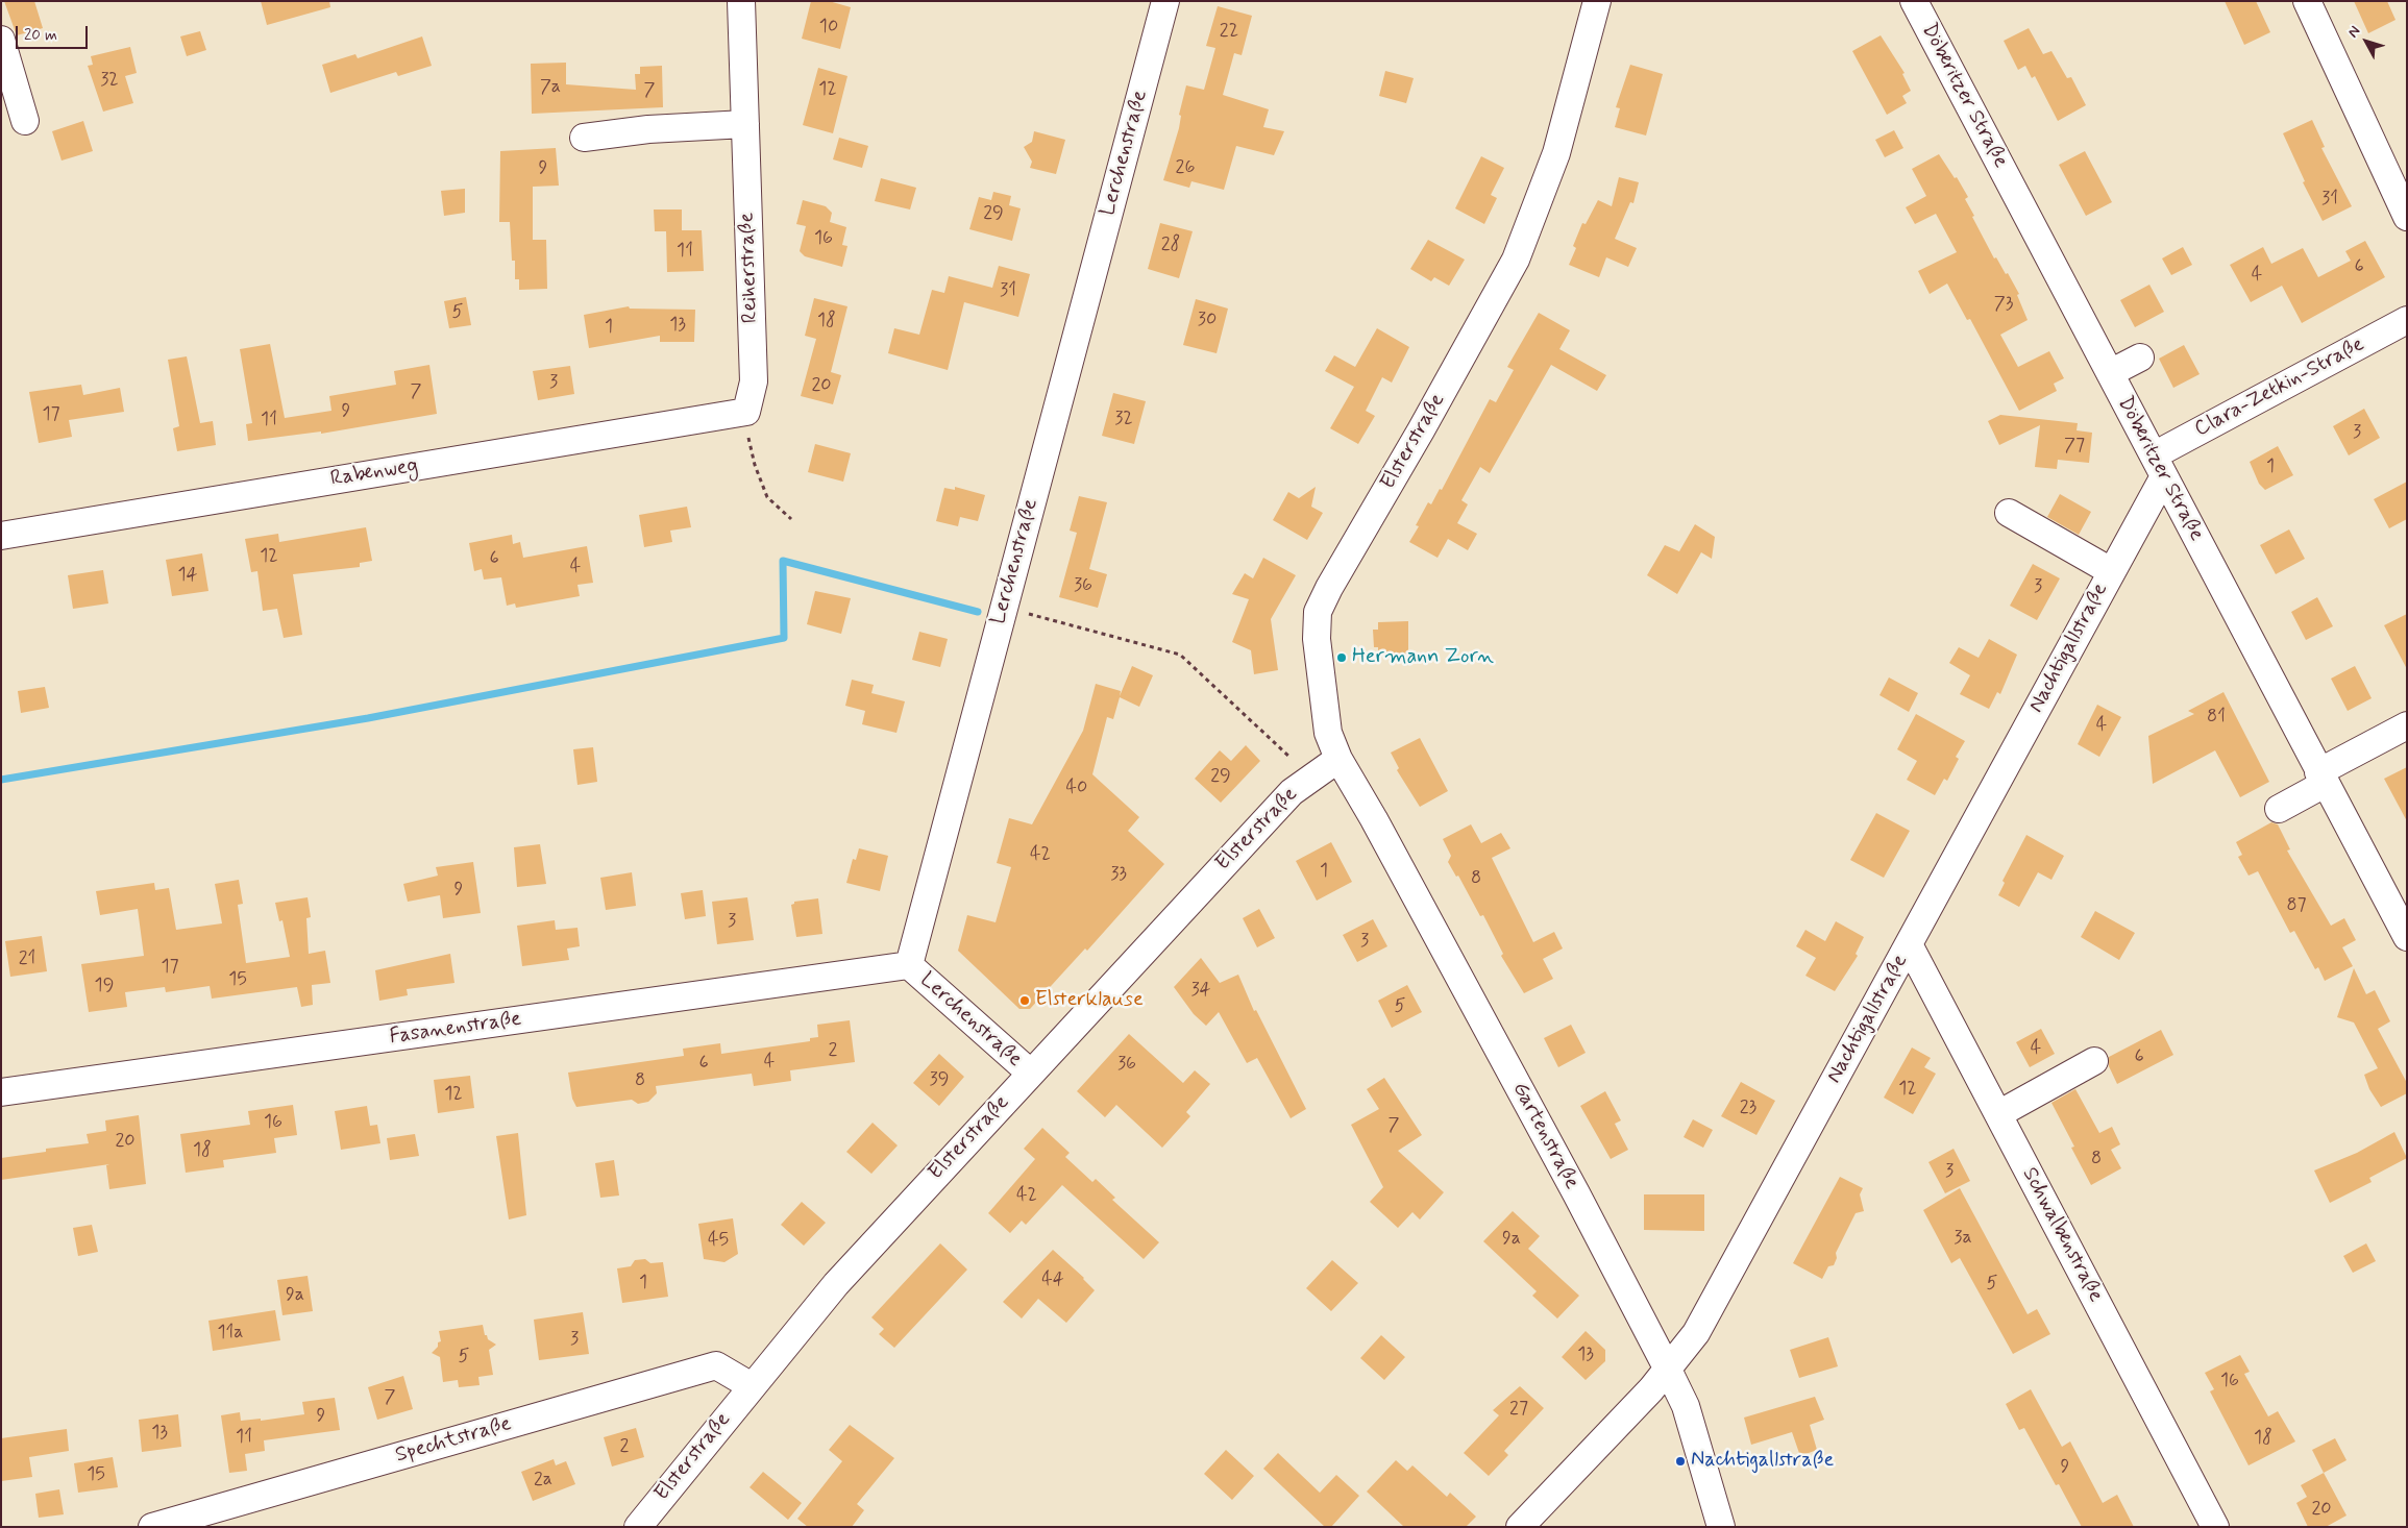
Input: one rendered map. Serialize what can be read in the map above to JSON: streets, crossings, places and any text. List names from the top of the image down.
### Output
{
  "streets": {
    "street": [
      "Döberitzer Straße",
      "Lerchenstraße",
      "Reiherstraße",
      "Clara-Zetkin-Straße",
      "Elsterstraße",
      "Rabenweg",
      "Nachtigallstraße",
      "Fasanenstraße",
      "Gartenstraße",
      "Schwalbenstraße",
      "Spechtstraße"
    ]
  },
  "crossings": [
    ["Döberitzer Straße", "Clara-Zetkin-Straße"],
    ["Döberitzer Straße", "Nachtigallstraße"],
    ["Lerchenstraße", "Elsterstraße"],
    ["Lerchenstraße", "Fasanenstraße"],
    ["Reiherstraße", "Rabenweg"],
    ["Clara-Zetkin-Straße", "Nachtigallstraße"],
    ["Elsterstraße", "Gartenstraße"],
    ["Elsterstraße", "Spechtstraße"],
    ["Nachtigallstraße", "Gartenstraße"],
    ["Nachtigallstraße", "Schwalbenstraße"]
  ],
  "places": ["Hermann Zorn", "Elsterklause", "Nachtigallstraße"],
  "house_numbers": [
    "10",
    "22",
    "32",
    "7a",
    "12",
    "7",
    "26",
    "9",
    "31",
    "29",
    "16",
    "28",
    "11",
    "6",
    "4",
    "31",
    "73",
    "5",
    "30",
    "18",
    "13",
    "1",
    "3",
    "20",
    "7",
    "9",
    "17",
    "32",
    "11",
    "3",
    "77",
    "1",
    "12",
    "6",
    "4",
    "14",
    "36",
    "3",
    "81",
    "4",
    "29",
    "40",
    "42",
    "1",
    "33",
    "8",
    "9",
    "87",
    "3",
    "3",
    "21",
    "17",
    "15",
    "19",
    "34",
    "5",
    "4",
    "2",
    "6",
    "4",
    "6",
    "36",
    "39",
    "8",
    "12",
    "12",
    "23",
    "16",
    "7",
    "20",
    "18",
    "8",
    "3",
    "42",
    "3a",
    "9a",
    "45",
    "44",
    "1",
    "5",
    "9a",
    "11a",
    "3",
    "13",
    "5",
    "16",
    "7",
    "27",
    "9",
    "13",
    "11",
    "18",
    "2",
    "9",
    "15",
    "2a",
    "20"
  ],
  "scale_bar": "20 m",
  "north": "top left"
}
